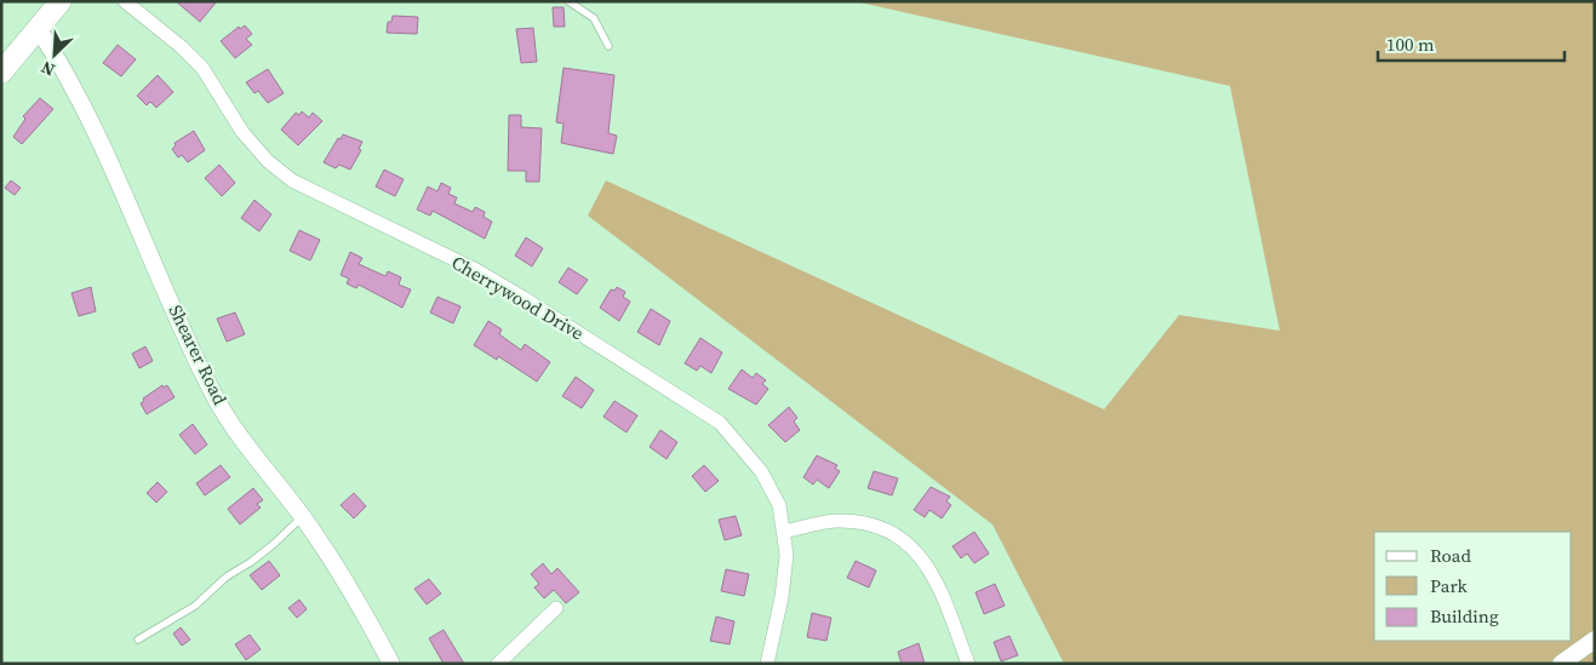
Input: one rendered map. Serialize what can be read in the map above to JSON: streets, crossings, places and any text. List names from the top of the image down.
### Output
{
  "streets": {
    "street": ["Cherrywood Drive", "Shearer Road"]
  },
  "legend": ["Road", "Park", "Building"],
  "scale_bar": "100 m",
  "north": "bottom left"
}
